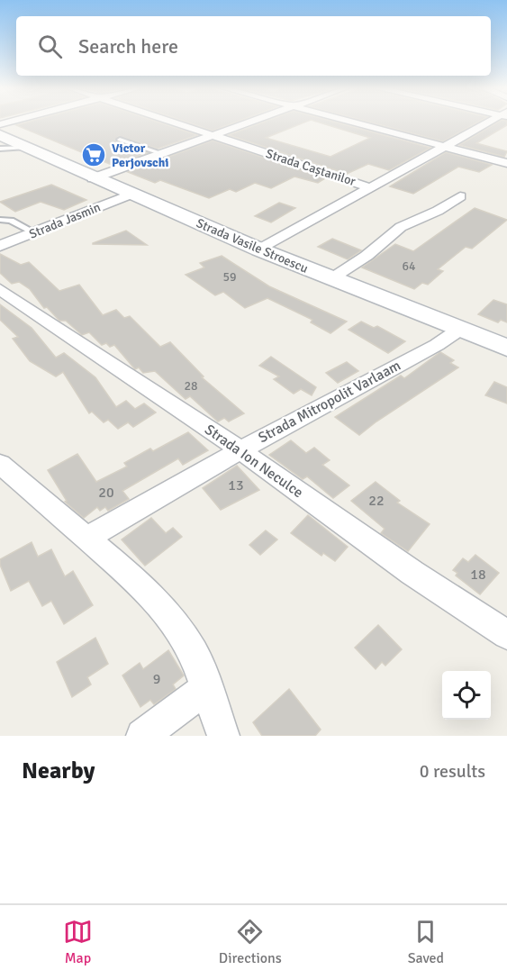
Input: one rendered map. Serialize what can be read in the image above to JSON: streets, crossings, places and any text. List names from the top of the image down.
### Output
{
  "streets": {
    "main road": ["Strada Vasile Stroescu"],
    "street": [
      "Strada Caștanilor",
      "Strada Jasmin",
      "Strada Mitropolit Varlaam",
      "Strada Ion Neculce"
    ]
  },
  "crossings": [
    ["Strada Jasmin", "Strada Vasile Stroescu"],
    ["Strada Vasile Stroescu", "Strada Mitropolit Varlaam"],
    ["Strada Mitropolit Varlaam", "Strada Ion Neculce"]
  ],
  "places": {
    "supermarket": ["Victor Perjovschi"]
  },
  "house_numbers": [
    "64",
    "59",
    "28",
    "13",
    "20",
    "22",
    "18",
    "9"
  ],
  "page": {
    "search": "Search here",
    "heading": ["Nearby", "0 results"],
    "nav": ["Map", "Directions", "Saved"]
  }
}
